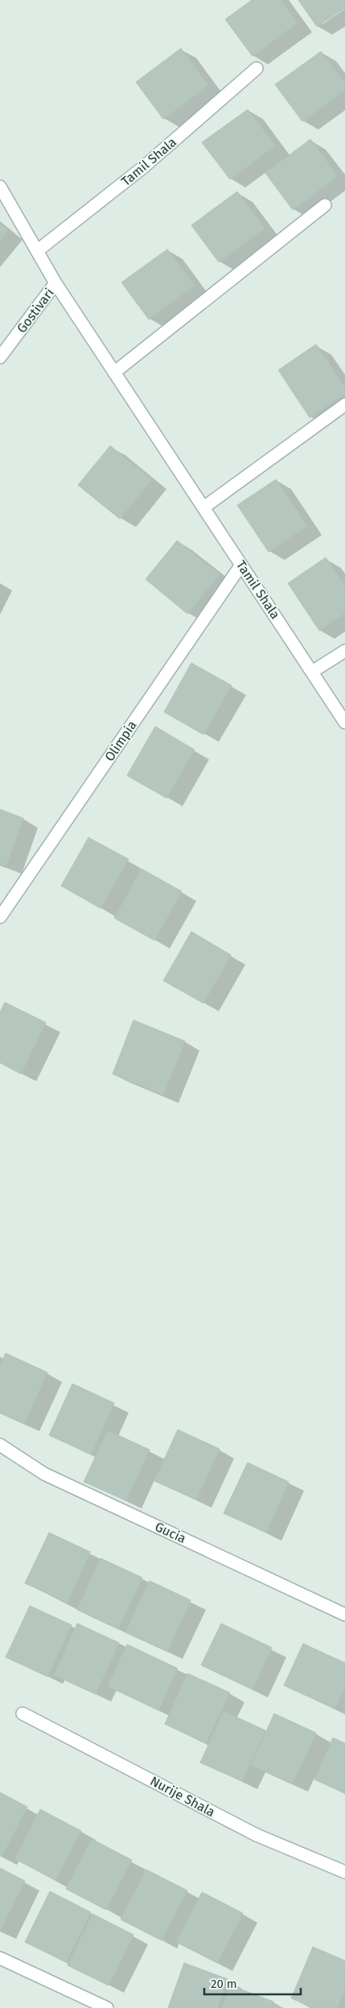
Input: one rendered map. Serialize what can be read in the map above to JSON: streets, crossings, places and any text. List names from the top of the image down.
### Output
{
  "streets": {
    "street": [
      "Tamil Shala",
      "Gostivari",
      "Olimpia",
      "Gucia",
      "Nurije Shala"
    ]
  },
  "crossings": [
    ["Tamil Shala", "Gostivari"],
    ["Tamil Shala", "Olimpia"]
  ],
  "scale_bar": "20 m"
}
